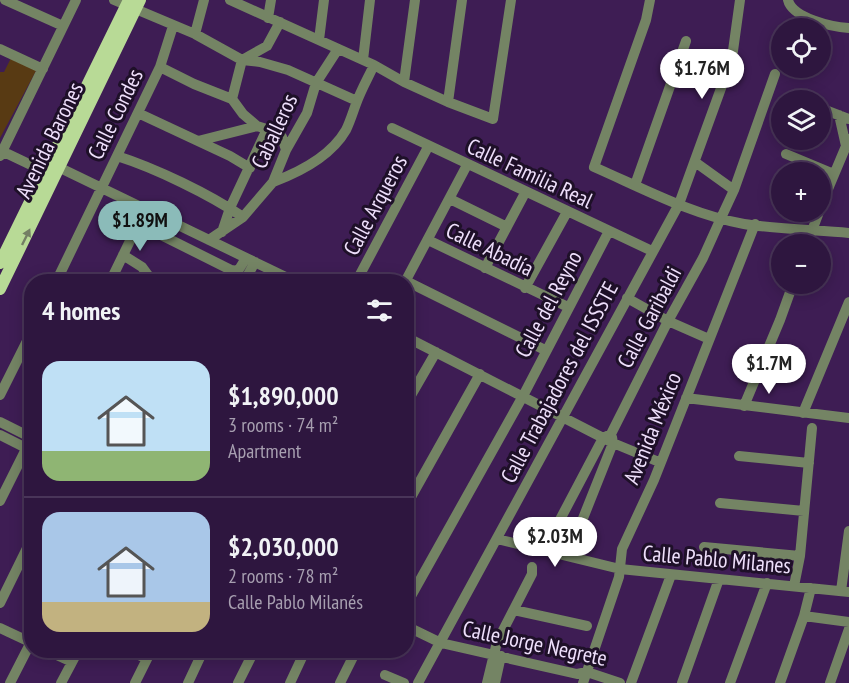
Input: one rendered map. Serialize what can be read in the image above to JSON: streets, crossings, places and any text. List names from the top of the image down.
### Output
{
  "streets": {
    "main road": ["Avenida Barones"],
    "street": [
      "Calle Condes",
      "Caballeros",
      "Calle Familia Real",
      "Calle Arqueros",
      "Calle Abadía",
      "Calle del Reyno",
      "Calle Garibaldi",
      "Calle Trabajadores del ISSSTE",
      "Avenida México",
      "Calle Pablo Milanes",
      "Calle Jorge Negrete"
    ]
  },
  "crossings": [
    ["Calle Familia Real", "Calle Arqueros"],
    ["Calle Familia Real", "Calle del Reyno"],
    ["Calle Familia Real", "Calle Trabajadores del ISSSTE"],
    ["Calle Abadía", "Calle del Reyno"],
    ["Calle Garibaldi", "Calle Pablo Milanes"],
    ["Calle Trabajadores del ISSSTE", "Calle Pablo Milanes"],
    ["Calle Trabajadores del ISSSTE", "Calle Jorge Negrete"],
    ["Avenida México", "Calle Pablo Milanes"],
    ["Avenida México", "Calle Jorge Negrete"]
  ],
  "page": {
    "map_buttons": ["+", "−"],
    "price": [
      "$1.76M",
      "$1.89M",
      "$1.7M",
      "$2.03M"
    ],
    "heading": "4 homes",
    "list": [
      {
        "name": "$1,890,000",
        "note": "3 rooms · 74 m² · Apartment"
      },
      {
        "name": "$2,030,000",
        "note": "2 rooms · 78 m² · Calle Pablo Milanés"
      }
    ]
  }
}
